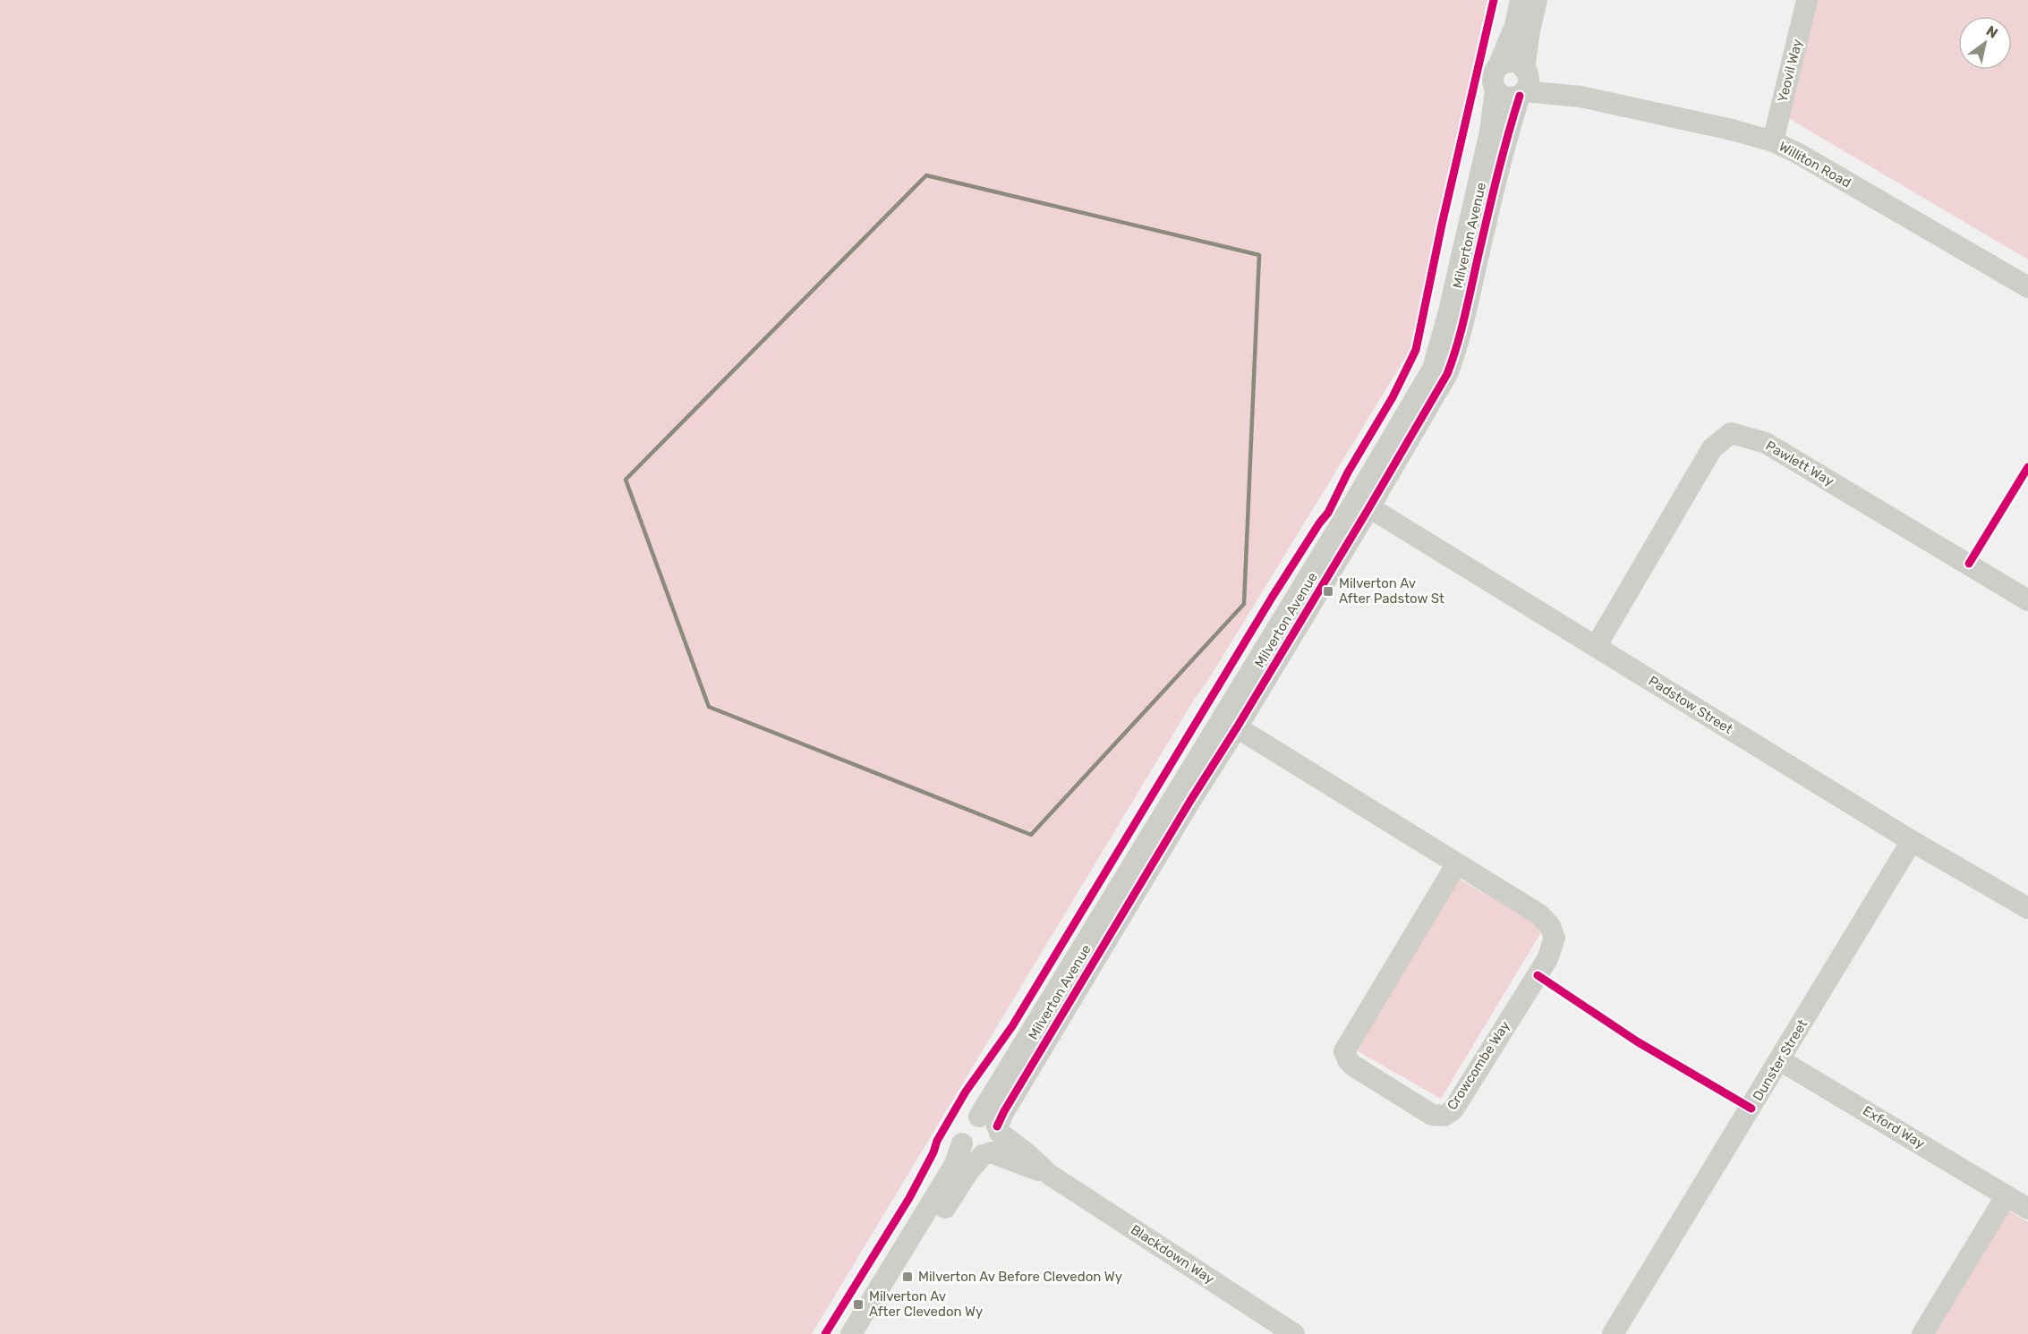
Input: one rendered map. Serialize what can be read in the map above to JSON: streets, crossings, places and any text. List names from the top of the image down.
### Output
{
  "streets": {
    "street": [
      "Yeovil Way",
      "Williton Road",
      "Milverton Avenue",
      "Pawlett Way",
      "Padstow Street",
      "Dunster Street",
      "Crowcombe Way",
      "Exford Way",
      "Blackdown Way"
    ]
  },
  "crossings": [
    ["Yeovil Way", "Williton Road"],
    ["Williton Road", "Milverton Avenue"],
    ["Milverton Avenue", "Padstow Street"],
    ["Milverton Avenue", "Crowcombe Way"],
    ["Milverton Avenue", "Blackdown Way"],
    ["Pawlett Way", "Padstow Street"],
    ["Padstow Street", "Dunster Street"],
    ["Dunster Street", "Exford Way"]
  ],
  "places": {
    "transit": ["Milverton Av After Padstow St", "Milverton Av Before Clevedon Wy", "Milverton Av After Clevedon Wy"]
  },
  "north": "top right"
}
